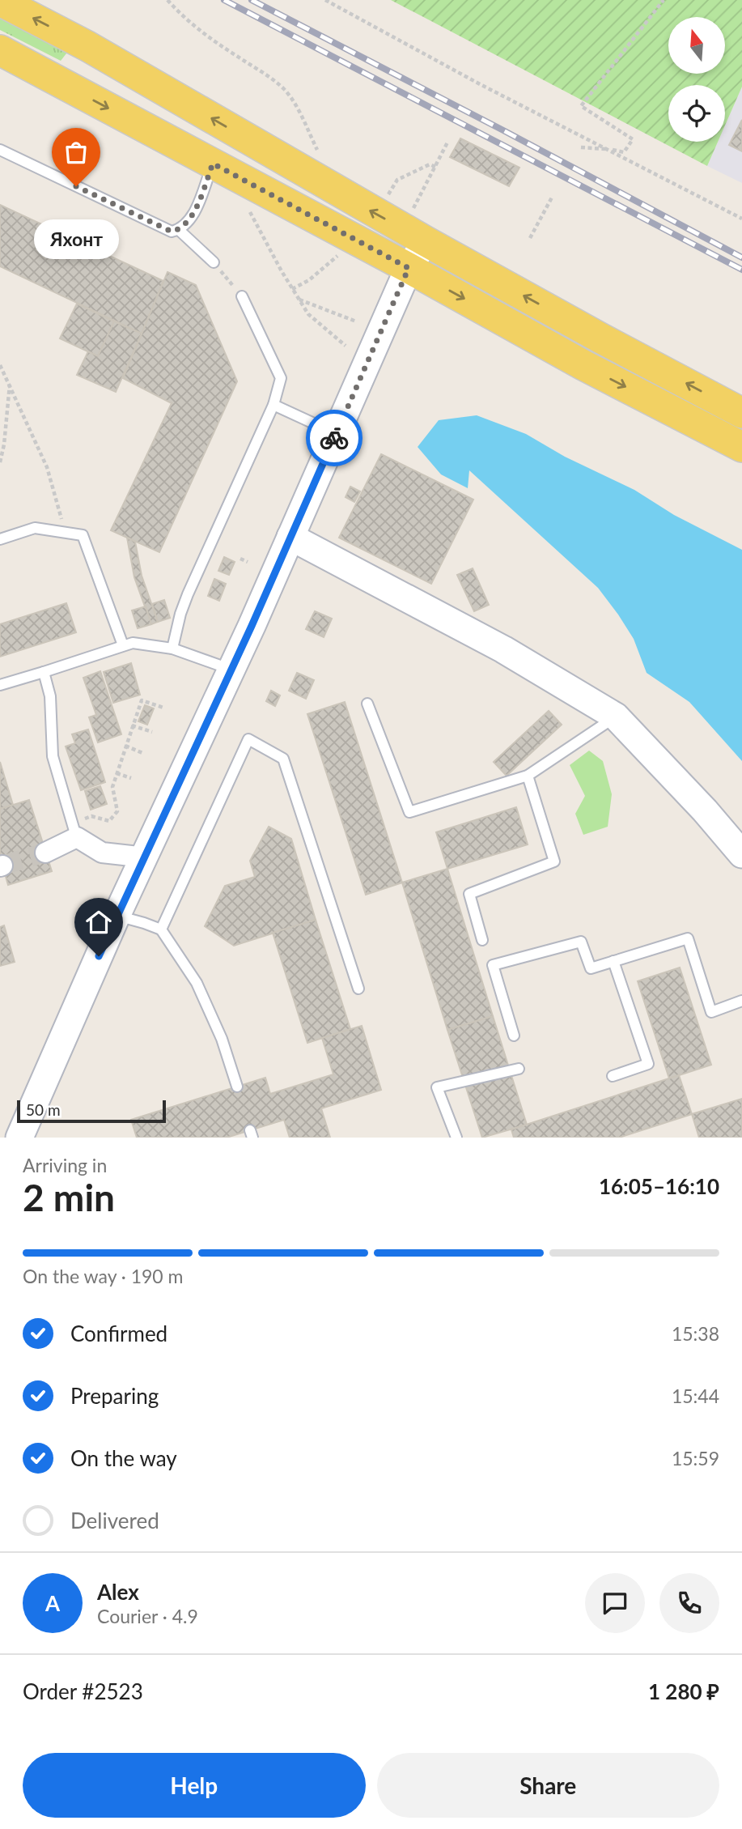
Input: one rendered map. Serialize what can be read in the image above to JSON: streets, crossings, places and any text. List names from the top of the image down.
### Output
{
  "places": ["Яхонт"],
  "scale_bar": "50 m",
  "north": "top",
  "page": {
    "bubble": "Яхонт",
    "scale": "50 m",
    "heading": ["2 min", "Arriving in", "16:05–16:10"],
    "panel": [
      "Alex",
      "Courier · 4.9",
      "Order #2523",
      "1 280 ₽"
    ],
    "bar": "On the way · 190 m",
    "list": [
      ["Confirmed", "15:38"],
      ["Preparing", "15:44"],
      ["On the way", "15:59"],
      "Delivered"
    ],
    "round": "A",
    "buttons": ["Help", "Share"]
  }
}
